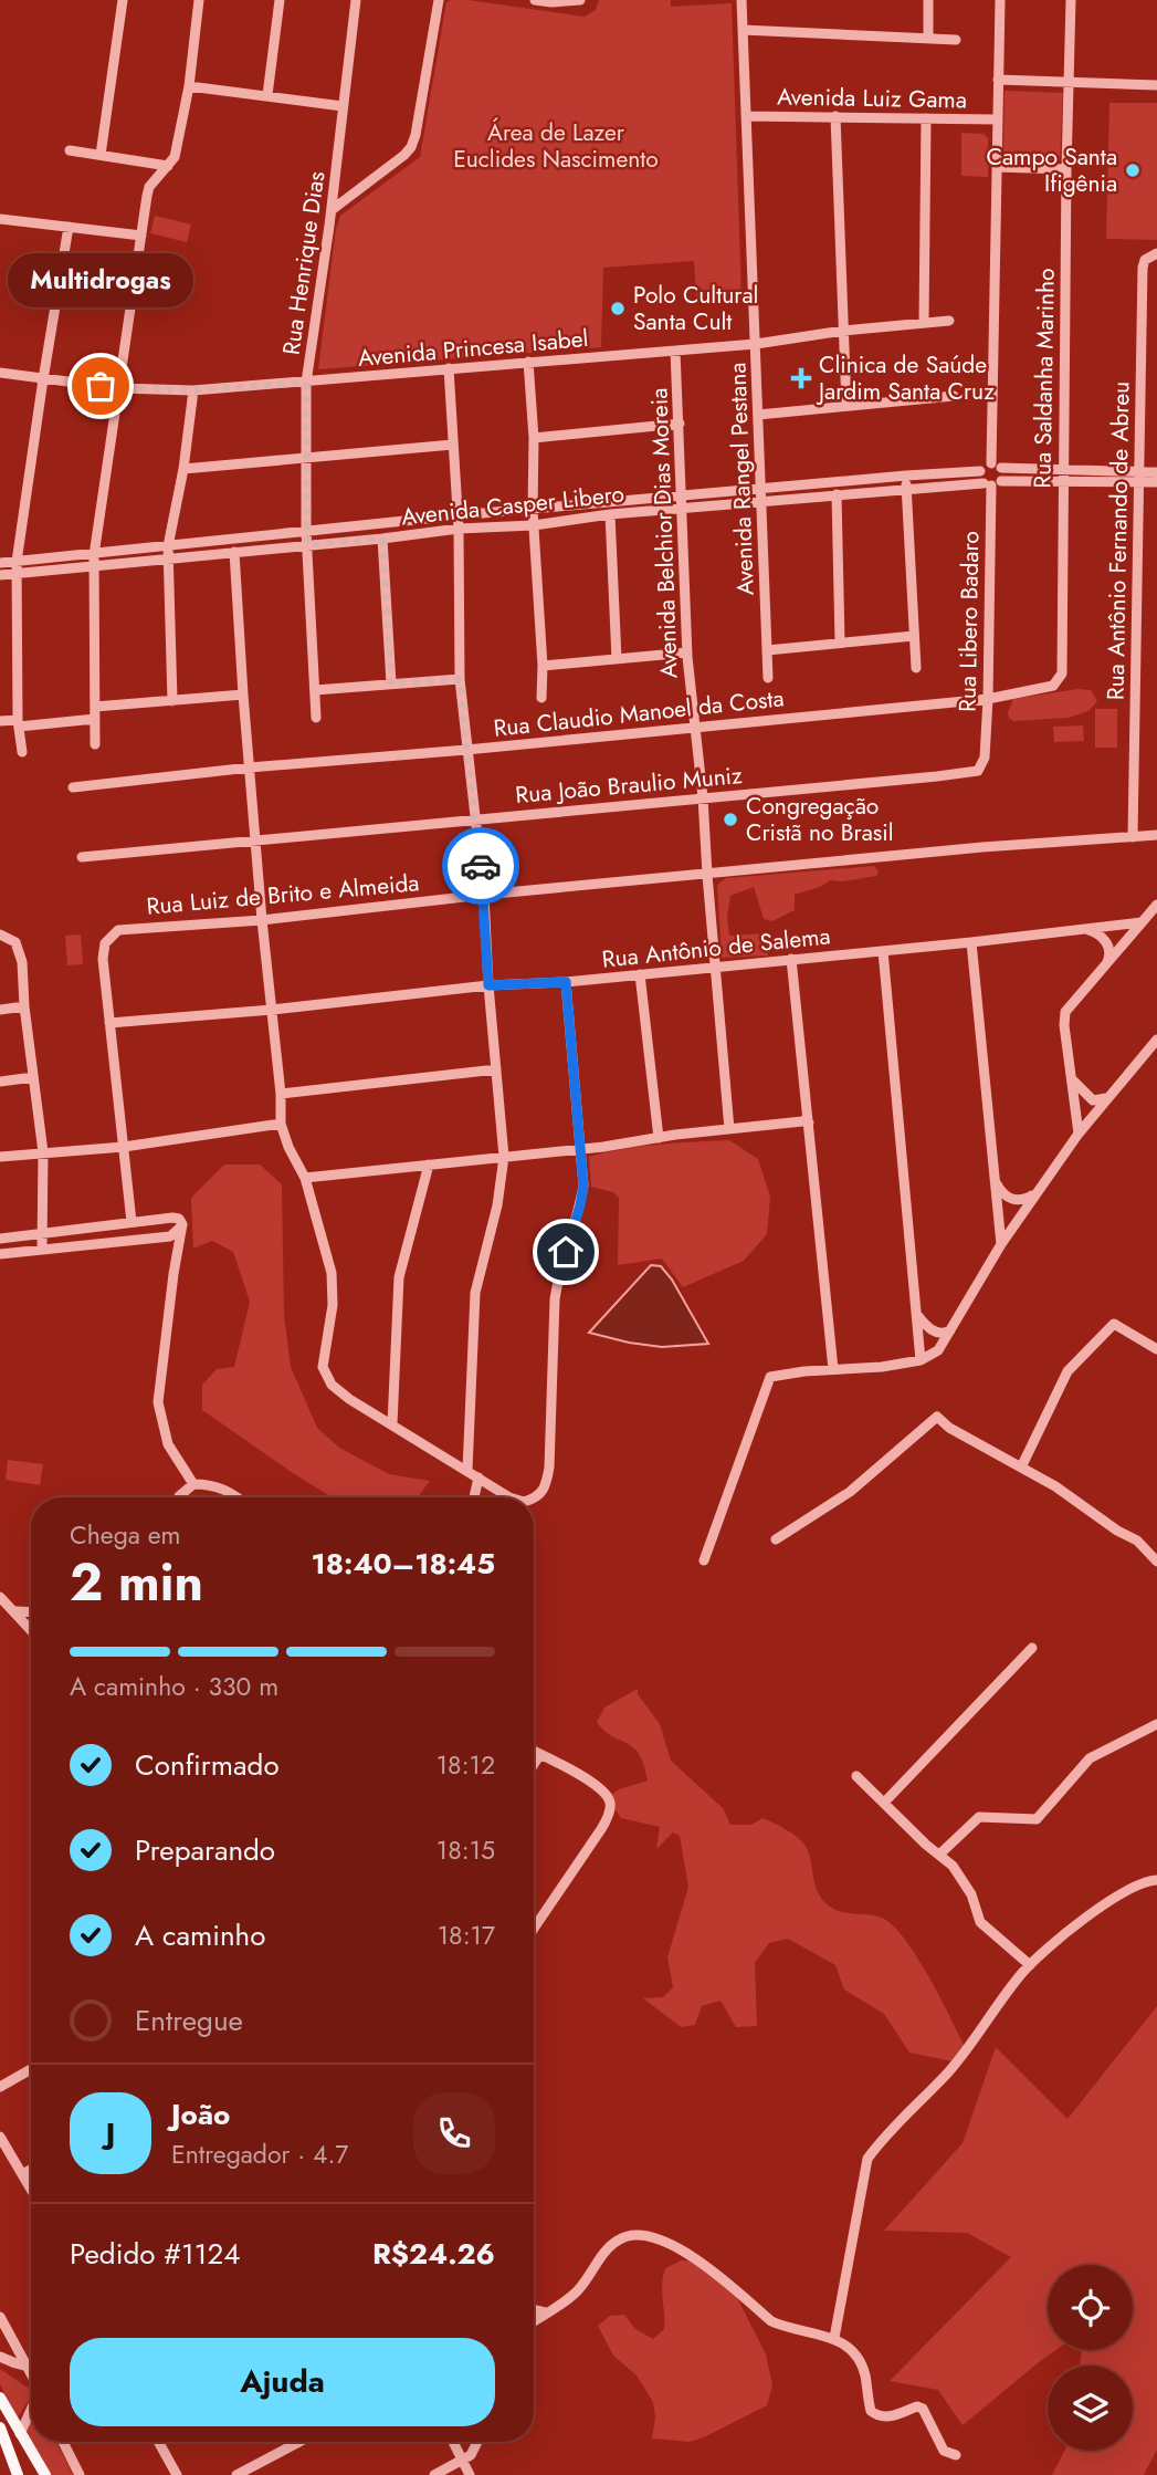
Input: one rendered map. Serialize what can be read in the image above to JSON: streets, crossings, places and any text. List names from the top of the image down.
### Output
{
  "streets": {
    "street": [
      "Avenida Luiz Gama",
      "Rua Henrique Dias",
      "Avenida Princesa Isabel",
      "Rua Saldanha Marinho",
      "Avenida Rangel Pestana",
      "Avenida Casper Libero",
      "Avenida Belchior Dias Moreia",
      "Rua Antônio Fernando de Abreu",
      "Rua Libero Badaro",
      "Rua Claudio Manoel da Costa",
      "Rua João Braulio Muniz",
      "Rua Luiz de Brito e Almeida",
      "Rua Antônio de Salema"
    ]
  },
  "crossings": [
    ["Avenida Luiz Gama", "Avenida Rangel Pestana"],
    ["Rua Henrique Dias", "Avenida Princesa Isabel"],
    ["Rua Henrique Dias", "Avenida Casper Libero"],
    ["Avenida Princesa Isabel", "Avenida Rangel Pestana"],
    ["Avenida Princesa Isabel", "Avenida Belchior Dias Moreia"],
    ["Rua Saldanha Marinho", "Avenida Casper Libero"],
    ["Rua Saldanha Marinho", "Rua Claudio Manoel da Costa"],
    ["Avenida Rangel Pestana", "Avenida Casper Libero"],
    ["Avenida Casper Libero", "Avenida Belchior Dias Moreia"],
    ["Avenida Casper Libero", "Rua Antônio Fernando de Abreu"],
    ["Avenida Casper Libero", "Rua Libero Badaro"],
    ["Avenida Belchior Dias Moreia", "Rua Claudio Manoel da Costa"],
    ["Avenida Belchior Dias Moreia", "Rua João Braulio Muniz"],
    ["Avenida Belchior Dias Moreia", "Rua Luiz de Brito e Almeida"],
    ["Avenida Belchior Dias Moreia", "Rua Antônio de Salema"],
    ["Rua Antônio Fernando de Abreu", "Rua Luiz de Brito e Almeida"],
    ["Rua Libero Badaro", "Rua Claudio Manoel da Costa"],
    ["Rua Libero Badaro", "Rua João Braulio Muniz"],
    ["Rua Luiz de Brito e Almeida", "Rua Antônio de Salema"]
  ],
  "parks": ["Área de Lazer Euclides Nascimento"],
  "places": {
    "other": [
      "Campo Santa Ifigênia",
      "Polo Cultural Santa Cult",
      "Multidrogas",
      "Congregação Cristã no Brasil"
    ],
    "health": ["Clinica de Saúde Jardim Santa Cruz"]
  },
  "page": {
    "bubble": "Multidrogas",
    "heading": ["2 min", "Chega em", "18:40–18:45"],
    "panel": [
      "João",
      "Entregador · 4.7",
      "Pedido #1124",
      "R$24.26"
    ],
    "bar": "A caminho · 330 m",
    "list": [
      ["Confirmado", "18:12"],
      ["Preparando", "18:15"],
      ["A caminho", "18:17"],
      "Entregue"
    ],
    "round": "J",
    "buttons": "Ajuda"
  }
}
